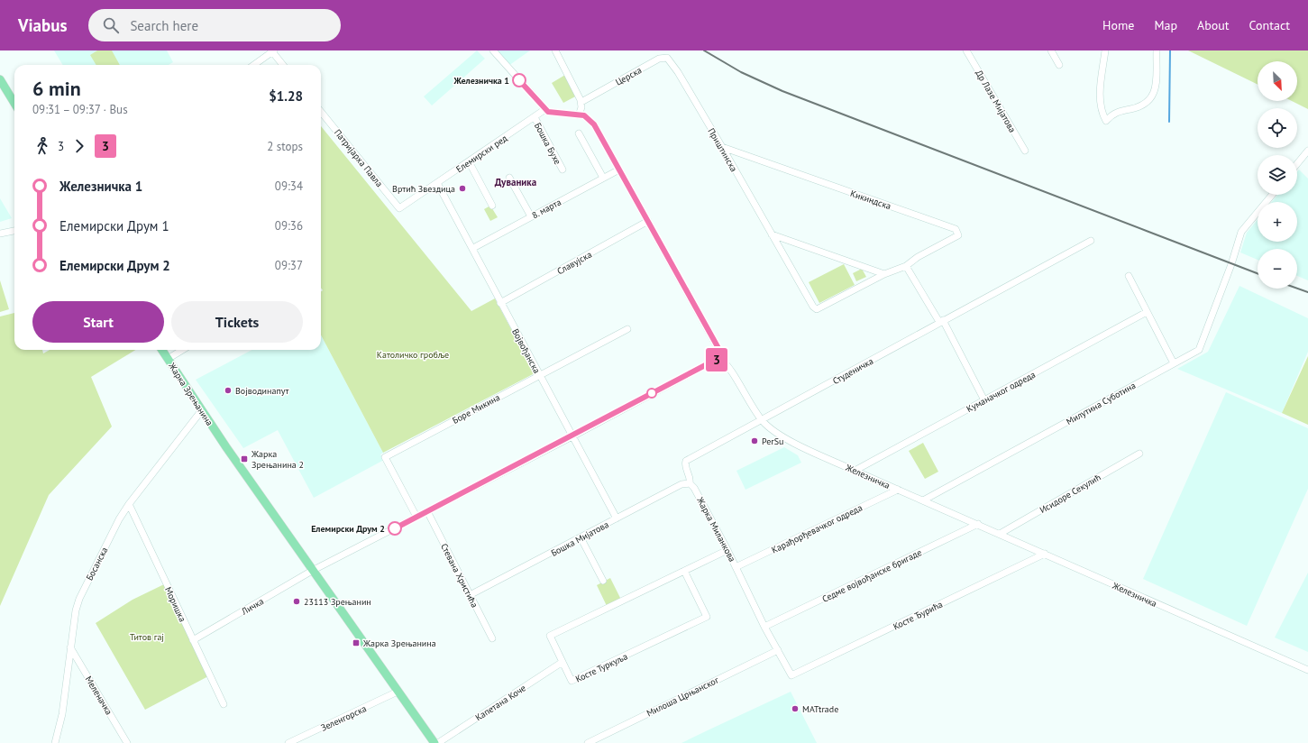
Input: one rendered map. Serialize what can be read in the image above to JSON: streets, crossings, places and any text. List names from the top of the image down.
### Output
{
  "streets": {
    "main road": ["Жарка Зрењанина"],
    "street": [
      "Церска",
      "Др Лазе Мијатова",
      "Бошка Бухе",
      "Приштинска",
      "Елемирски ред",
      "Патријарха Павла",
      "Кикиндска",
      "8. марта",
      "Славујска",
      "Војвођанска",
      "Студеничка",
      "Куманачког одреда",
      "Милутина Суботина",
      "Боре Микина",
      "Железничка",
      "Исидоре Секулић",
      "Карађорђевачког одреда",
      "Жарка Миланкова",
      "Бошка Мијатова",
      "Босанска",
      "Стевана Христића",
      "Седме војвођанске бригаде",
      "Моришка",
      "Личка",
      "Косте Ђурића",
      "Косте Туркуља",
      "Меленачка",
      "Милоша Црњанског",
      "Капетана Коче",
      "Зеленгорска"
    ]
  },
  "crossings": [
    ["Церска", "Приштинска"],
    ["Бошка Бухе", "Елемирски ред"],
    ["Приштинска", "Кикиндска"],
    ["Елемирски ред", "Патријарха Павла"],
    ["Елемирски ред", "Војвођанска"],
    ["Елемирски ред", "Железничка"],
    ["8. марта", "Војвођанска"],
    ["8. марта", "Железничка"],
    ["Славујска", "Војвођанска"],
    ["Славујска", "Железничка"],
    ["Војвођанска", "Боре Микина"],
    ["Војвођанска", "Бошка Мијатова"],
    ["Војвођанска", "Личка"],
    ["Студеничка", "Железничка"],
    ["Студеничка", "Жарка Миланкова"],
    ["Куманачког одреда", "Железничка"],
    ["Жарка Зрењанина", "Босанска"],
    ["Жарка Зрењанина", "Личка"],
    ["Жарка Зрењанина", "Зеленгорска"],
    ["Милутина Суботина", "Железничка"],
    ["Боре Микина", "Личка"],
    ["Железничка", "Исидоре Секулић"],
    ["Железничка", "Карађорђевачког одреда"],
    ["Железничка", "Жарка Миланкова"],
    ["Железничка", "Седме војвођанске бригаде"],
    ["Железничка", "Личка"],
    ["Железничка", "Косте Ђурића"],
    ["Карађорђевачког одреда", "Жарка Миланкова"],
    ["Жарка Миланкова", "Бошка Мијатова"],
    ["Жарка Миланкова", "Седме војвођанске бригаде"],
    ["Жарка Миланкова", "Косте Ђурића"],
    ["Жарка Миланкова", "Косте Туркуља"],
    ["Жарка Миланкова", "Милоша Црњанског"],
    ["Бошка Мијатова", "Стевана Христића"],
    ["Босанска", "Моришка"],
    ["Босанска", "Меленачка"],
    ["Стевана Христића", "Личка"],
    ["Моришка", "Личка"],
    ["Косте Туркуља", "Капетана Коче"]
  ],
  "districts": ["Дуваника"],
  "parks": ["Католичко гробље", "Титов гај"],
  "places": {
    "other": [
      "Железничка 1",
      "Вртић Звездица",
      "Војводинапут",
      "PerSu",
      "Елемирски Друм 2",
      "23113 Зрењанин",
      "MATtrade"
    ],
    "transit": ["Жарка Зрењанина 2", "Жарка Зрењанина"]
  },
  "lines": ["bus line 3"],
  "north": "bottom right",
  "page": {
    "header": "Viabus",
    "search": "Search here",
    "nav": [
      "Home",
      "Map",
      "About",
      "Contact"
    ],
    "on_map": "3",
    "map_buttons": ["+", "−"],
    "heading": ["6 min", "09:31 – 09:37 · Bus", "$1.28"],
    "legs": ["3", "3", "2 stops"],
    "list": [
      {
        "name": "Железничка 1",
        "value": "09:34"
      },
      {
        "name": "Елемирски Друм 1",
        "value": "09:36"
      },
      {
        "name": "Елемирски Друм 2",
        "value": "09:37"
      }
    ],
    "buttons": ["Start", "Tickets"]
  }
}
